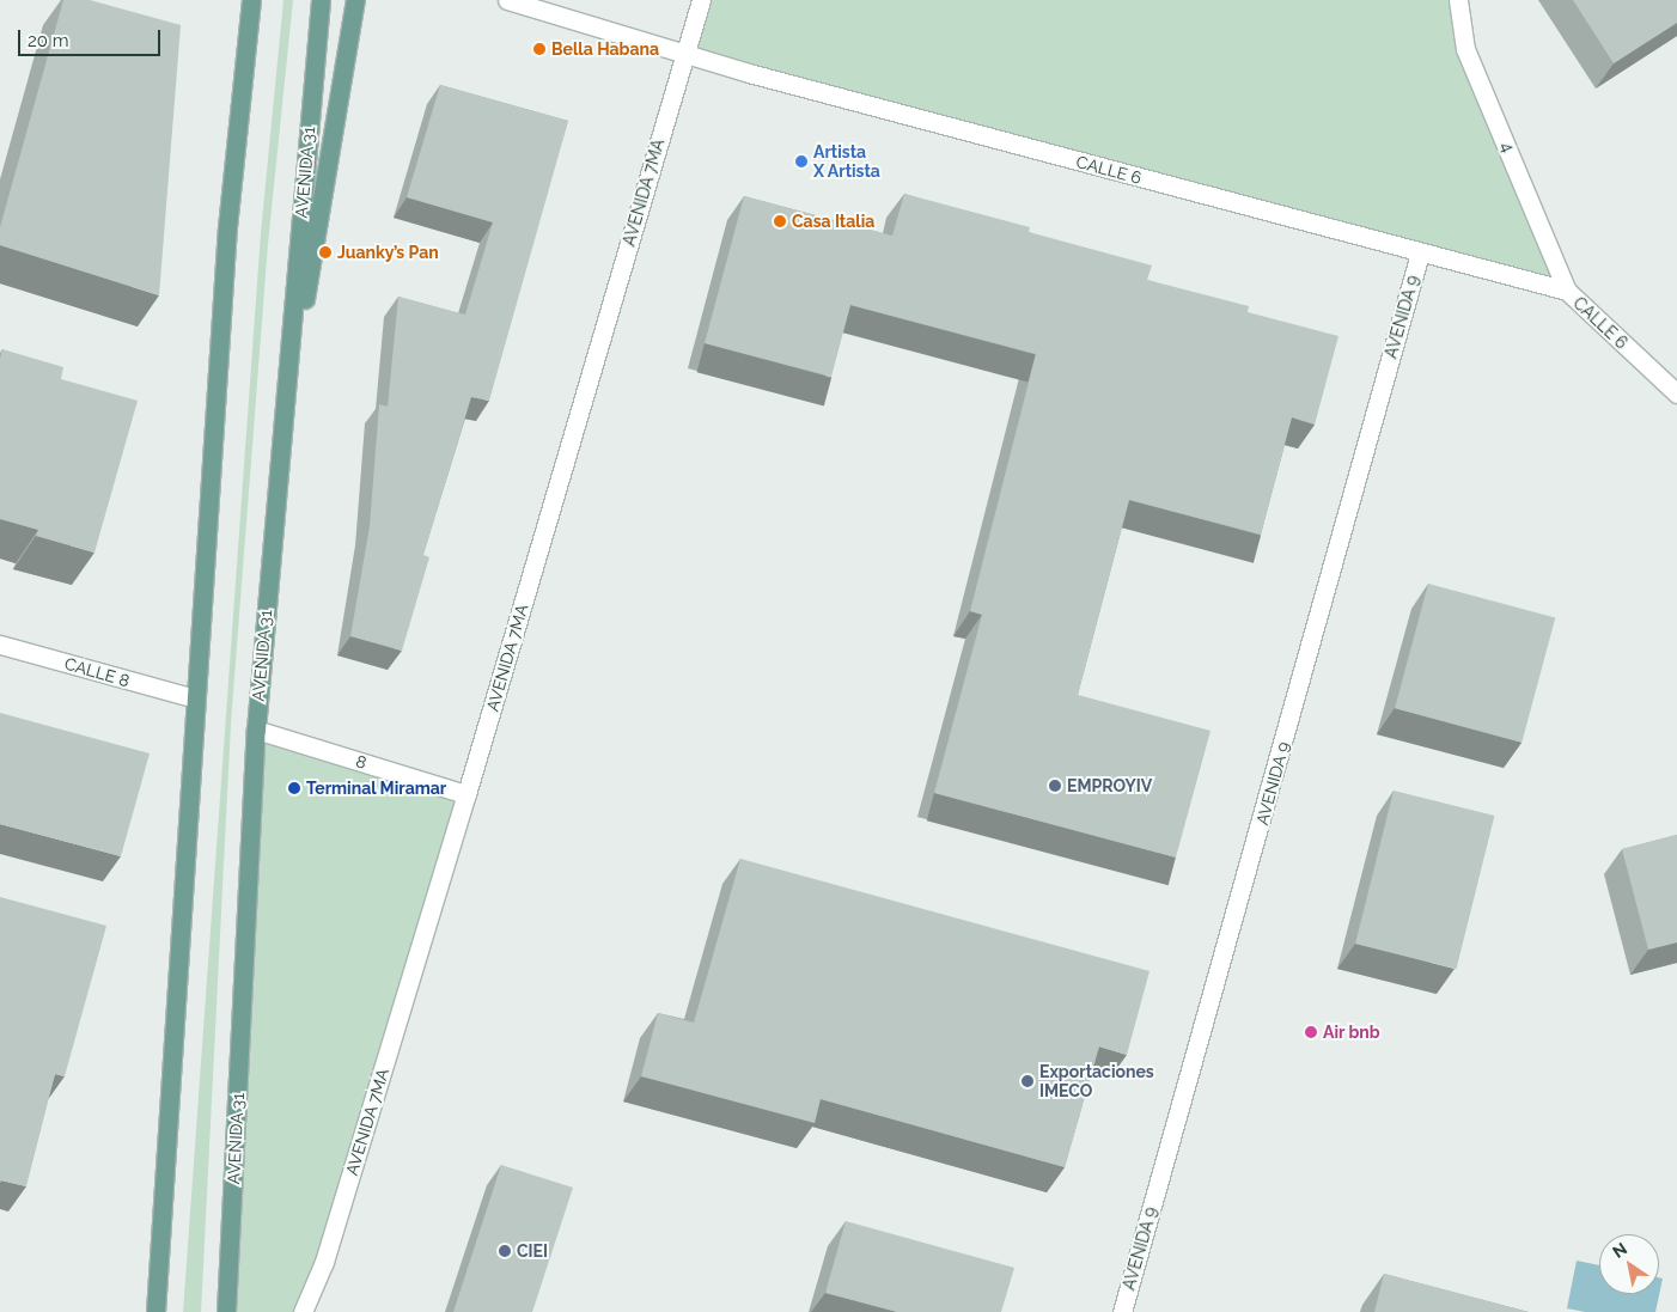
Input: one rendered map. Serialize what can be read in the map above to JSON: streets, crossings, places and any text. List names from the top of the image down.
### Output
{
  "streets": {
    "main road": ["AVENIDA 31"],
    "street": [
      "4",
      "CALLE 6",
      "AVENIDA 7MA",
      "AVENIDA 9",
      "CALLE 8",
      "8"
    ]
  },
  "crossings": [
    ["4", "CALLE 6"],
    ["CALLE 6", "AVENIDA 7MA"],
    ["CALLE 6", "AVENIDA 9"],
    ["AVENIDA 31", "8"],
    ["AVENIDA 7MA", "8"]
  ],
  "places": [
    "Bella Habana",
    "Artista X Artista",
    "Casa Italia",
    "Juanky’s Pan",
    "EMPROYIV",
    "Terminal Miramar",
    "Air bnb",
    "Exportaciones IMECO",
    "CIEI"
  ],
  "scale_bar": "20 m",
  "north": "top left"
}
